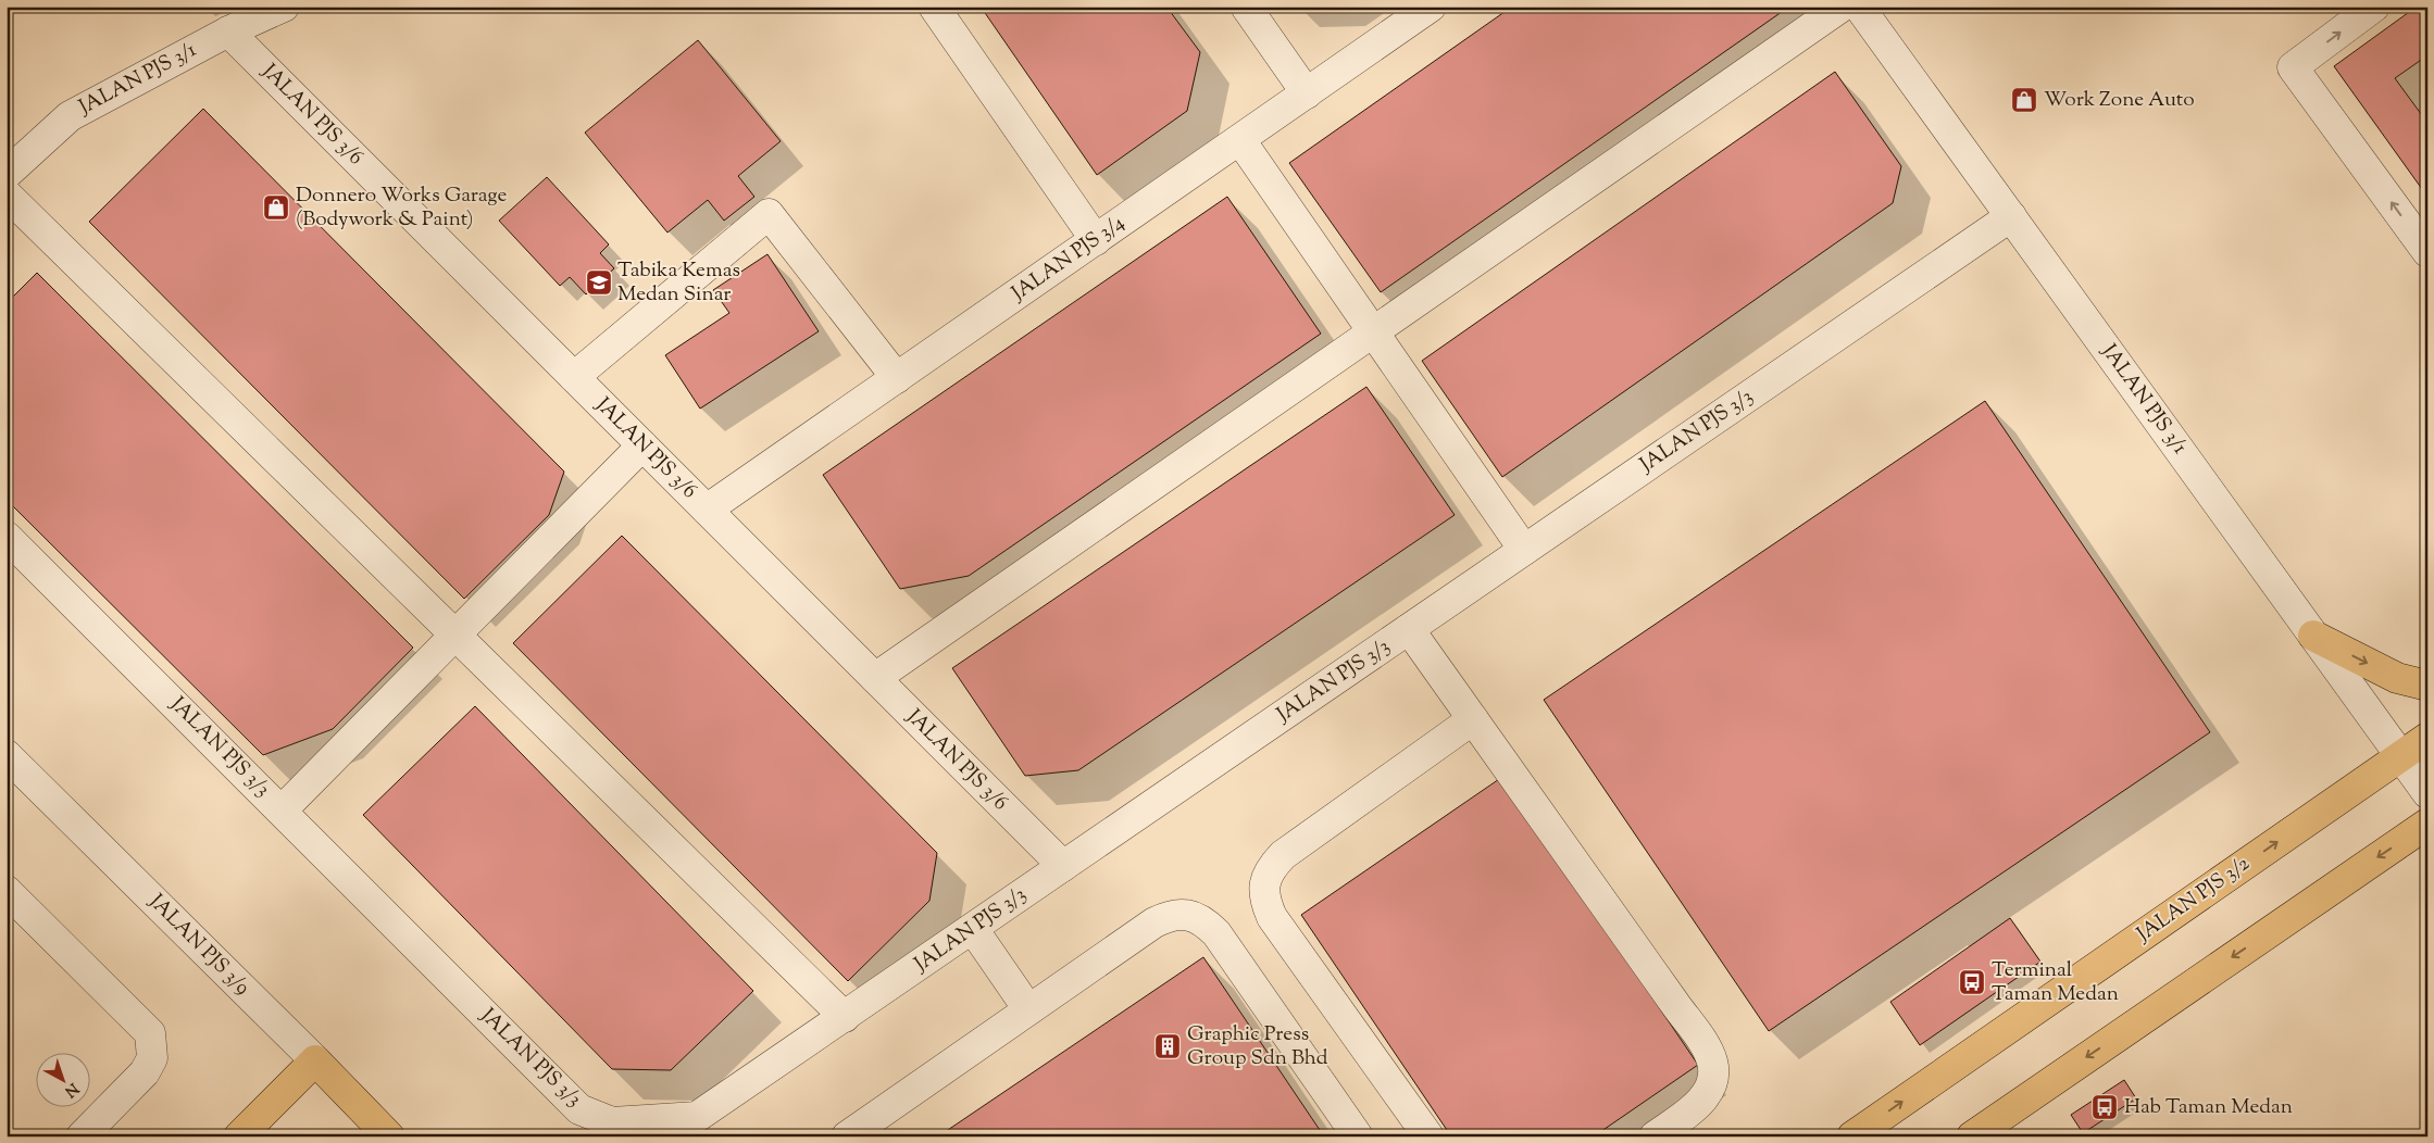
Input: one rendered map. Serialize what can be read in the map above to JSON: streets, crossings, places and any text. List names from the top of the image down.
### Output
{
  "streets": {
    "main road": ["JALAN PJS 3/2", "JALAN PJS 3/9"],
    "street": [
      "JALAN PJS 3/1",
      "JALAN PJS 3/6",
      "JALAN PJS 3/4",
      "JALAN PJS 3/3"
    ]
  },
  "crossings": [
    ["JALAN PJS 3/1", "JALAN PJS 3/6"],
    ["JALAN PJS 3/1", "JALAN PJS 3/3"],
    ["JALAN PJS 3/1", "JALAN PJS 3/2"],
    ["JALAN PJS 3/6", "JALAN PJS 3/4"],
    ["JALAN PJS 3/6", "JALAN PJS 3/3"]
  ],
  "places": {
    "shop": ["Work Zone Auto", "Donnero Works Garage (Bodywork & Paint)"],
    "school or university": ["Tabika Kemas Medan Sinar"],
    "bus stop": ["Terminal Taman Medan", "Hab Taman Medan"],
    "building": ["Graphic Press Group Sdn Bhd"]
  },
  "north": "bottom right"
}
